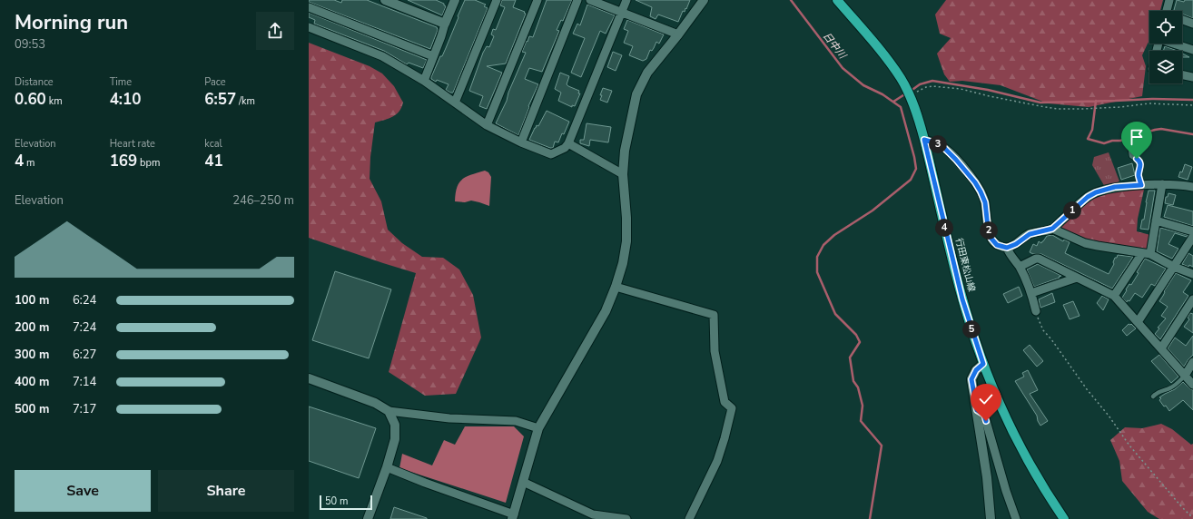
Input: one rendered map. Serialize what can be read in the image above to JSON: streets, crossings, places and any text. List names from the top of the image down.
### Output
{
  "streets": {
    "main road": ["行田東松山線"]
  },
  "water": ["日中川"],
  "scale_bar": "50 m",
  "page": {
    "heading": ["Morning run", "09:53"],
    "stats": [
      ["Distance", "0.60 km"],
      ["Time", "4:10"],
      ["Pace", "6:57 /km"],
      ["Elevation", "4 m"],
      ["Heart rate", "169 bpm"],
      ["kcal", "41"]
    ],
    "pins": [
      "3",
      "1",
      "4",
      "2",
      "5"
    ],
    "chart": ["Elevation", "246–250 m"],
    "list": [
      {
        "name": "100 m",
        "note": "6:24"
      },
      {
        "name": "200 m",
        "note": "7:24"
      },
      {
        "name": "300 m",
        "note": "6:27"
      },
      {
        "name": "400 m",
        "note": "7:14"
      },
      {
        "name": "500 m",
        "note": "7:17"
      }
    ],
    "buttons": ["Save", "Share"],
    "scale": "50 m"
  }
}
